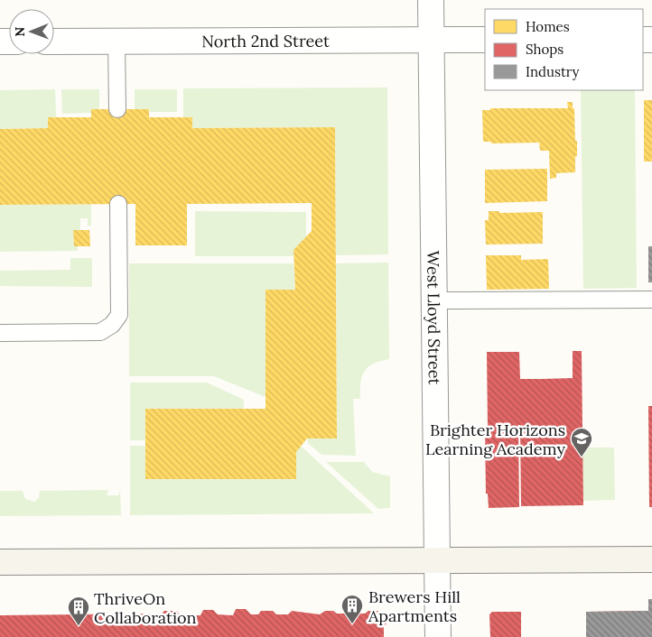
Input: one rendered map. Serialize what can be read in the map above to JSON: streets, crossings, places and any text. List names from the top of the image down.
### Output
{
  "streets": {
    "street": ["North 2nd Street", "West Lloyd Street"]
  },
  "crossings": [
    ["North 2nd Street", "West Lloyd Street"]
  ],
  "places": {
    "school or university": ["Brighter Horizons Learning Academy"],
    "building": ["Brewers Hill Apartments", "ThriveOn Collaboration"]
  },
  "legend": ["Homes", "Shops", "Industry"],
  "north": "left"
}
